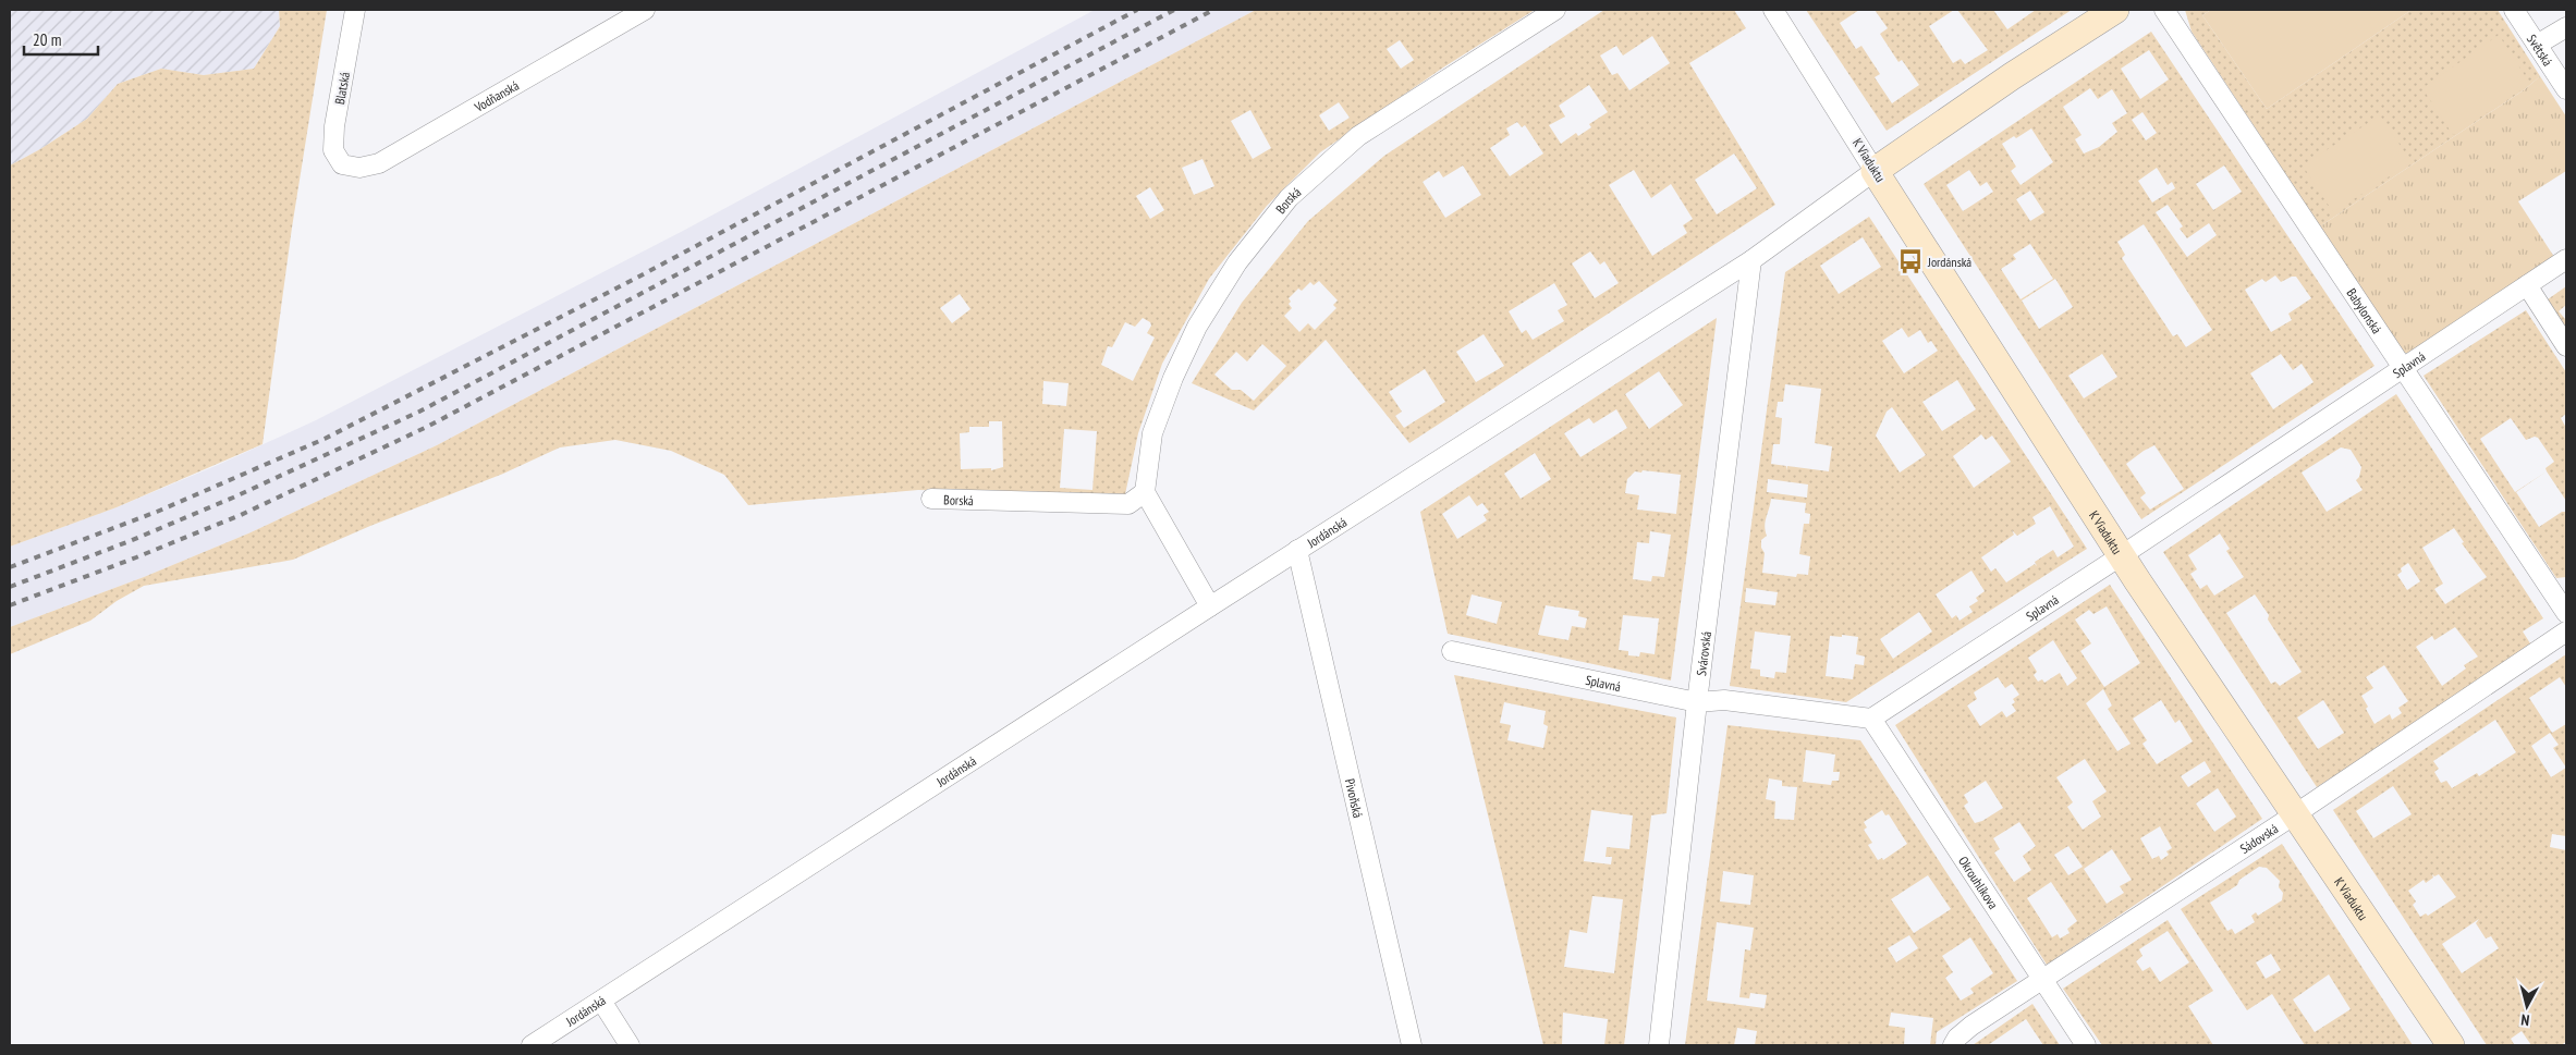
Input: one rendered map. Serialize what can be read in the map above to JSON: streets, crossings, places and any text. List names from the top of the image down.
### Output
{
  "streets": {
    "street": [
      "Světská",
      "Blatská",
      "Vodňanská",
      "K Viaduktu",
      "Borská",
      "Babylonská",
      "Splavná",
      "Jordánská",
      "Svárovská",
      "Pivoňská",
      "Sádovská",
      "Okrouhlíkova"
    ]
  },
  "crossings": [
    ["Blatská", "Vodňanská"],
    ["K Viaduktu", "Splavná"],
    ["K Viaduktu", "Jordánská"],
    ["K Viaduktu", "Sádovská"],
    ["Babylonská", "Splavná"],
    ["Splavná", "Svárovská"],
    ["Splavná", "Okrouhlíkova"],
    ["Jordánská", "Svárovská"],
    ["Jordánská", "Pivoňská"],
    ["Sádovská", "Okrouhlíkova"]
  ],
  "places": {
    "bus stop": ["Jordánská"]
  },
  "scale_bar": "20 m",
  "north": "bottom"
}
